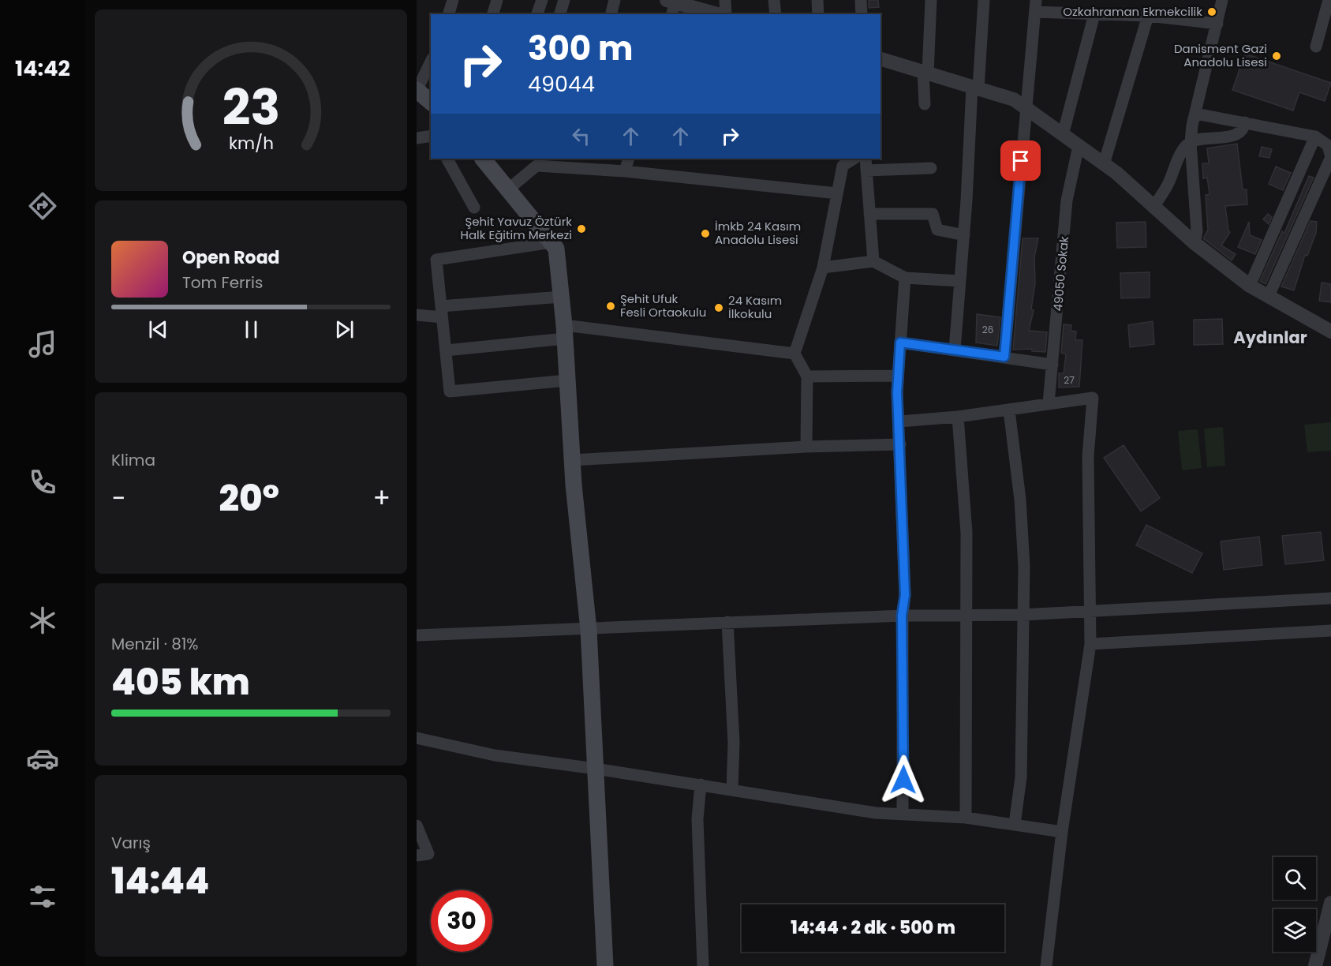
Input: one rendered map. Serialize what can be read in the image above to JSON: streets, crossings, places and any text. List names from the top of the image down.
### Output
{
  "streets": {
    "street": ["49050 Sokak"]
  },
  "districts": ["Aydınlar"],
  "places": [
    "Ozkahraman Ekmekcilik",
    "Danisment Gazi Anadolu Lisesi",
    "Şehit Yavuz Öztürk Halk Eğitim Merkezi",
    "İmkb 24 Kasım Anadolu Lisesi",
    "Şehit Ufuk Fesli Ortaokulu",
    "24 Kasım İlkokulu"
  ],
  "house_numbers": ["26", "27"],
  "page": {
    "tabs": "14:42",
    "turn": ["300 m", "49044"],
    "song": ["Open Road", "Tom Ferris"],
    "tile": [
      "Klima",
      ["Menzil · 81%", "405 km"],
      ["Varış", "14:44"]
    ],
    "heat": ["−", "20°", "+"],
    "limit": "30",
    "trip": "14:44 · 2 dk · 500 m",
    "gauge": ["23", "km/h"]
  }
}
